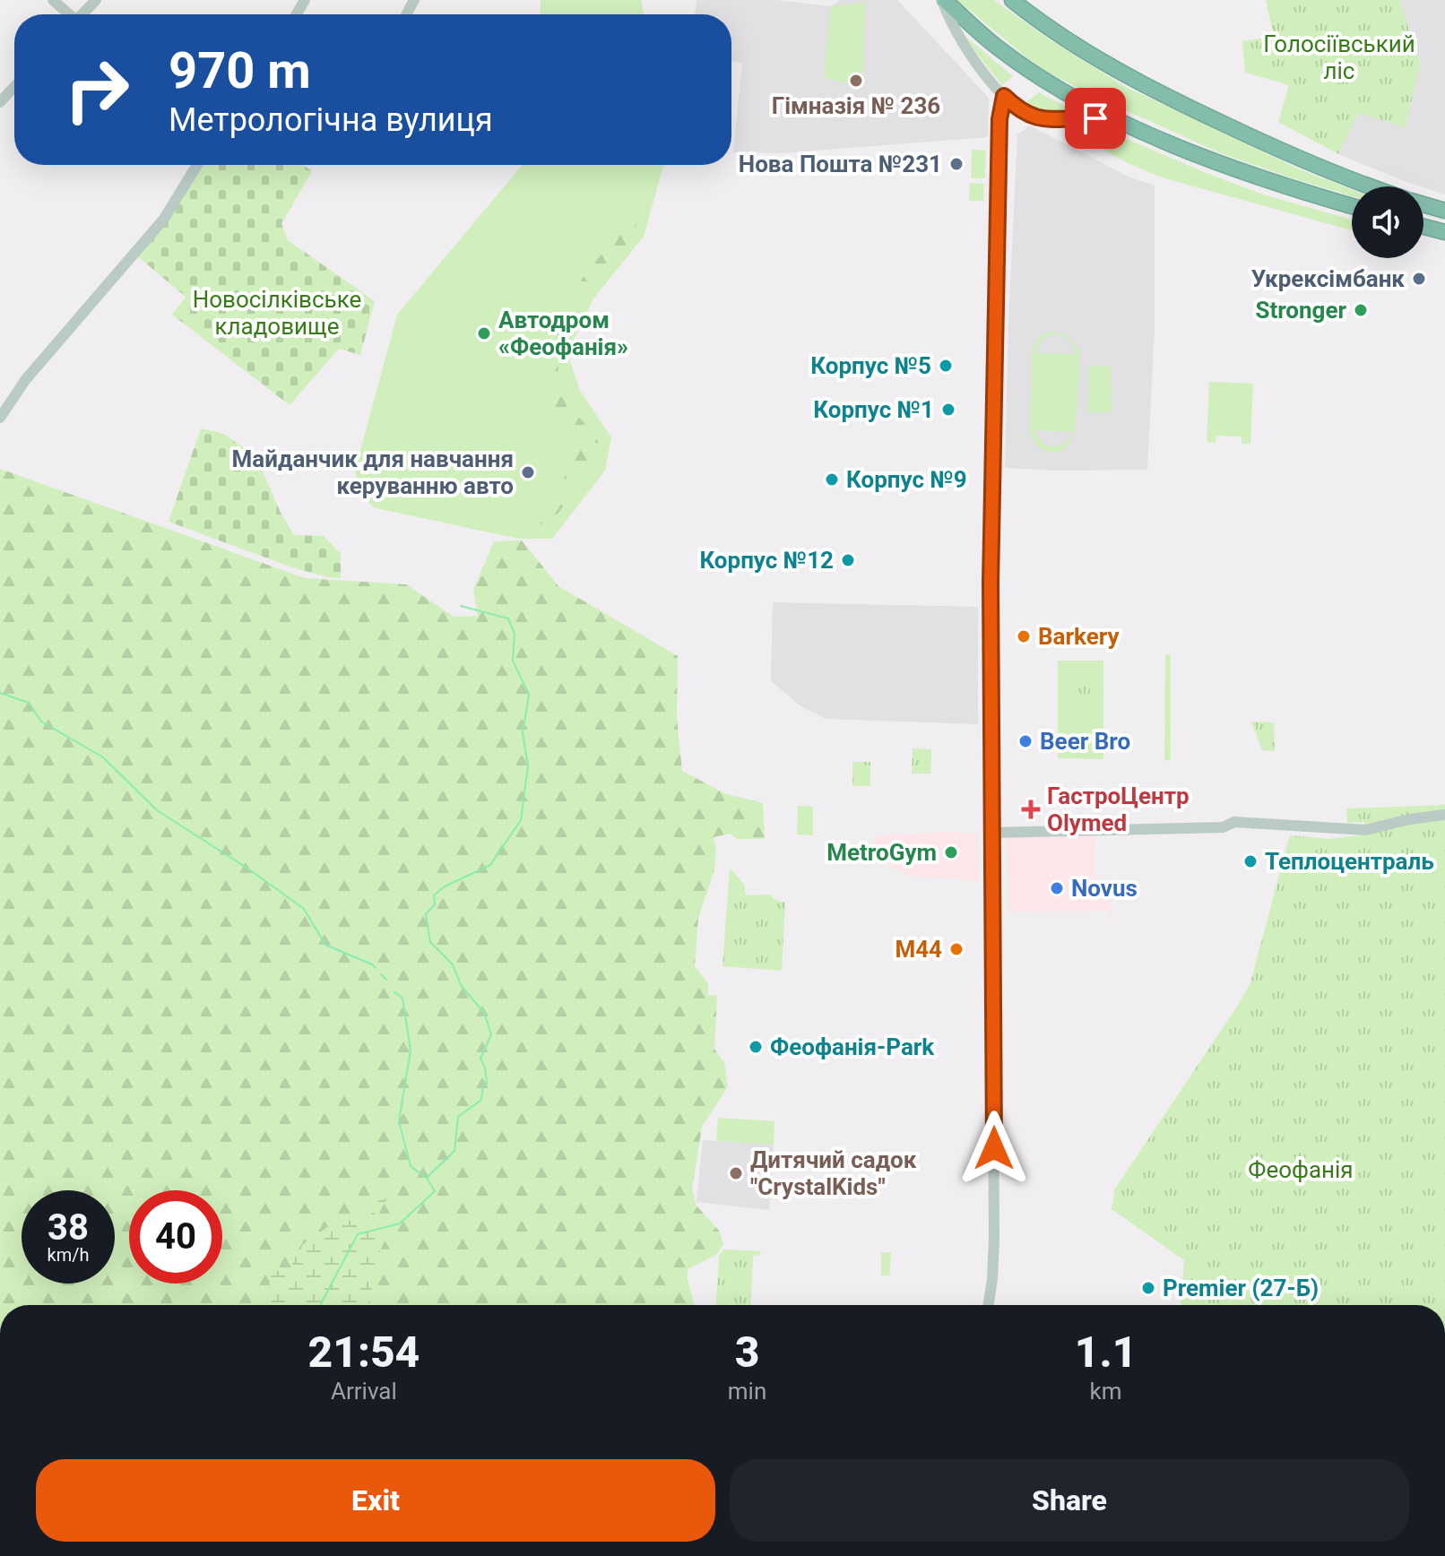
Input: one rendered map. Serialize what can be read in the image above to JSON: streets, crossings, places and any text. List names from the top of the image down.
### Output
{
  "parks": ["Голосіївський ліс", "Новосілківське кладовище", "Феофанія"],
  "places": {
    "other": [
      "Гімназія № 236",
      "Нова Пошта №231",
      "Укрексімбанк",
      "Stronger",
      "Автодром «Феофанія»",
      "Корпус №5",
      "Корпус №1",
      "Майданчик для навчання керуванню авто",
      "Корпус №9",
      "Корпус №12",
      "Barkery",
      "Beer Bro",
      "MetroGym",
      "Теплоцентраль",
      "Novus",
      "M44",
      "Феофанія-Park",
      "Дитячий садок \"CrystalKids\"",
      "Premier (27-Б)"
    ],
    "health": ["ГастроЦентр Olymed"]
  },
  "page": {
    "turn": ["970 m", "Метрологічна вулиця"],
    "speed": "38 km/h",
    "limit": "40",
    "eta": [
      "21:54",
      "Arrival",
      "3",
      "min",
      "1.1",
      "km"
    ],
    "buttons": ["Exit", "Share"]
  }
}
